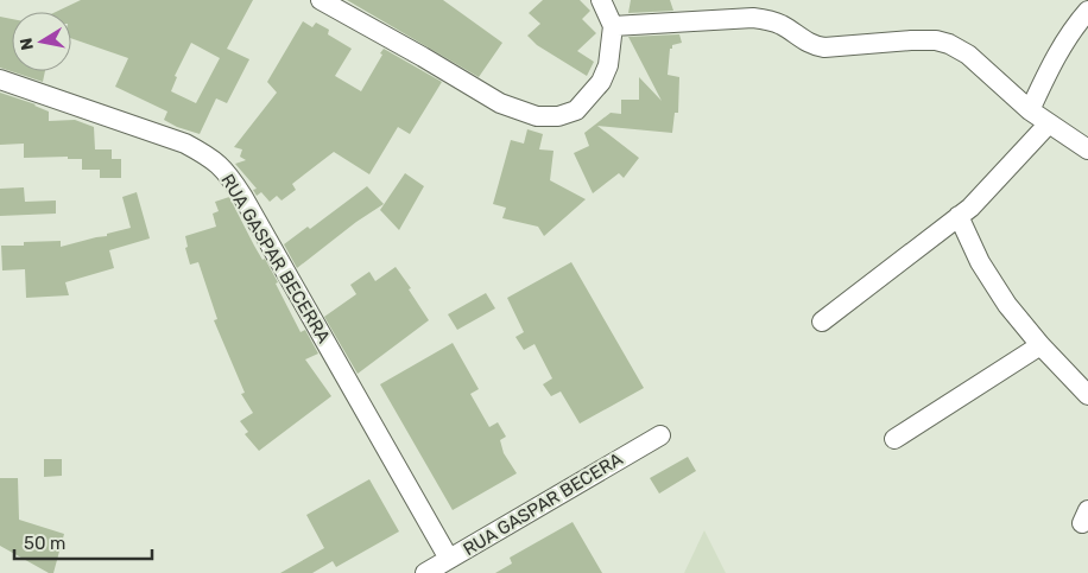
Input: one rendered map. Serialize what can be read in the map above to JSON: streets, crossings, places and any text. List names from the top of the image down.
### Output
{
  "streets": {
    "street": ["RUA GASPAR BECERRA", "RUA GASPAR BECERA"]
  },
  "crossings": [
    ["RUA GASPAR BECERRA", "RUA GASPAR BECERA"]
  ],
  "scale_bar": "50 m",
  "north": "left"
}
